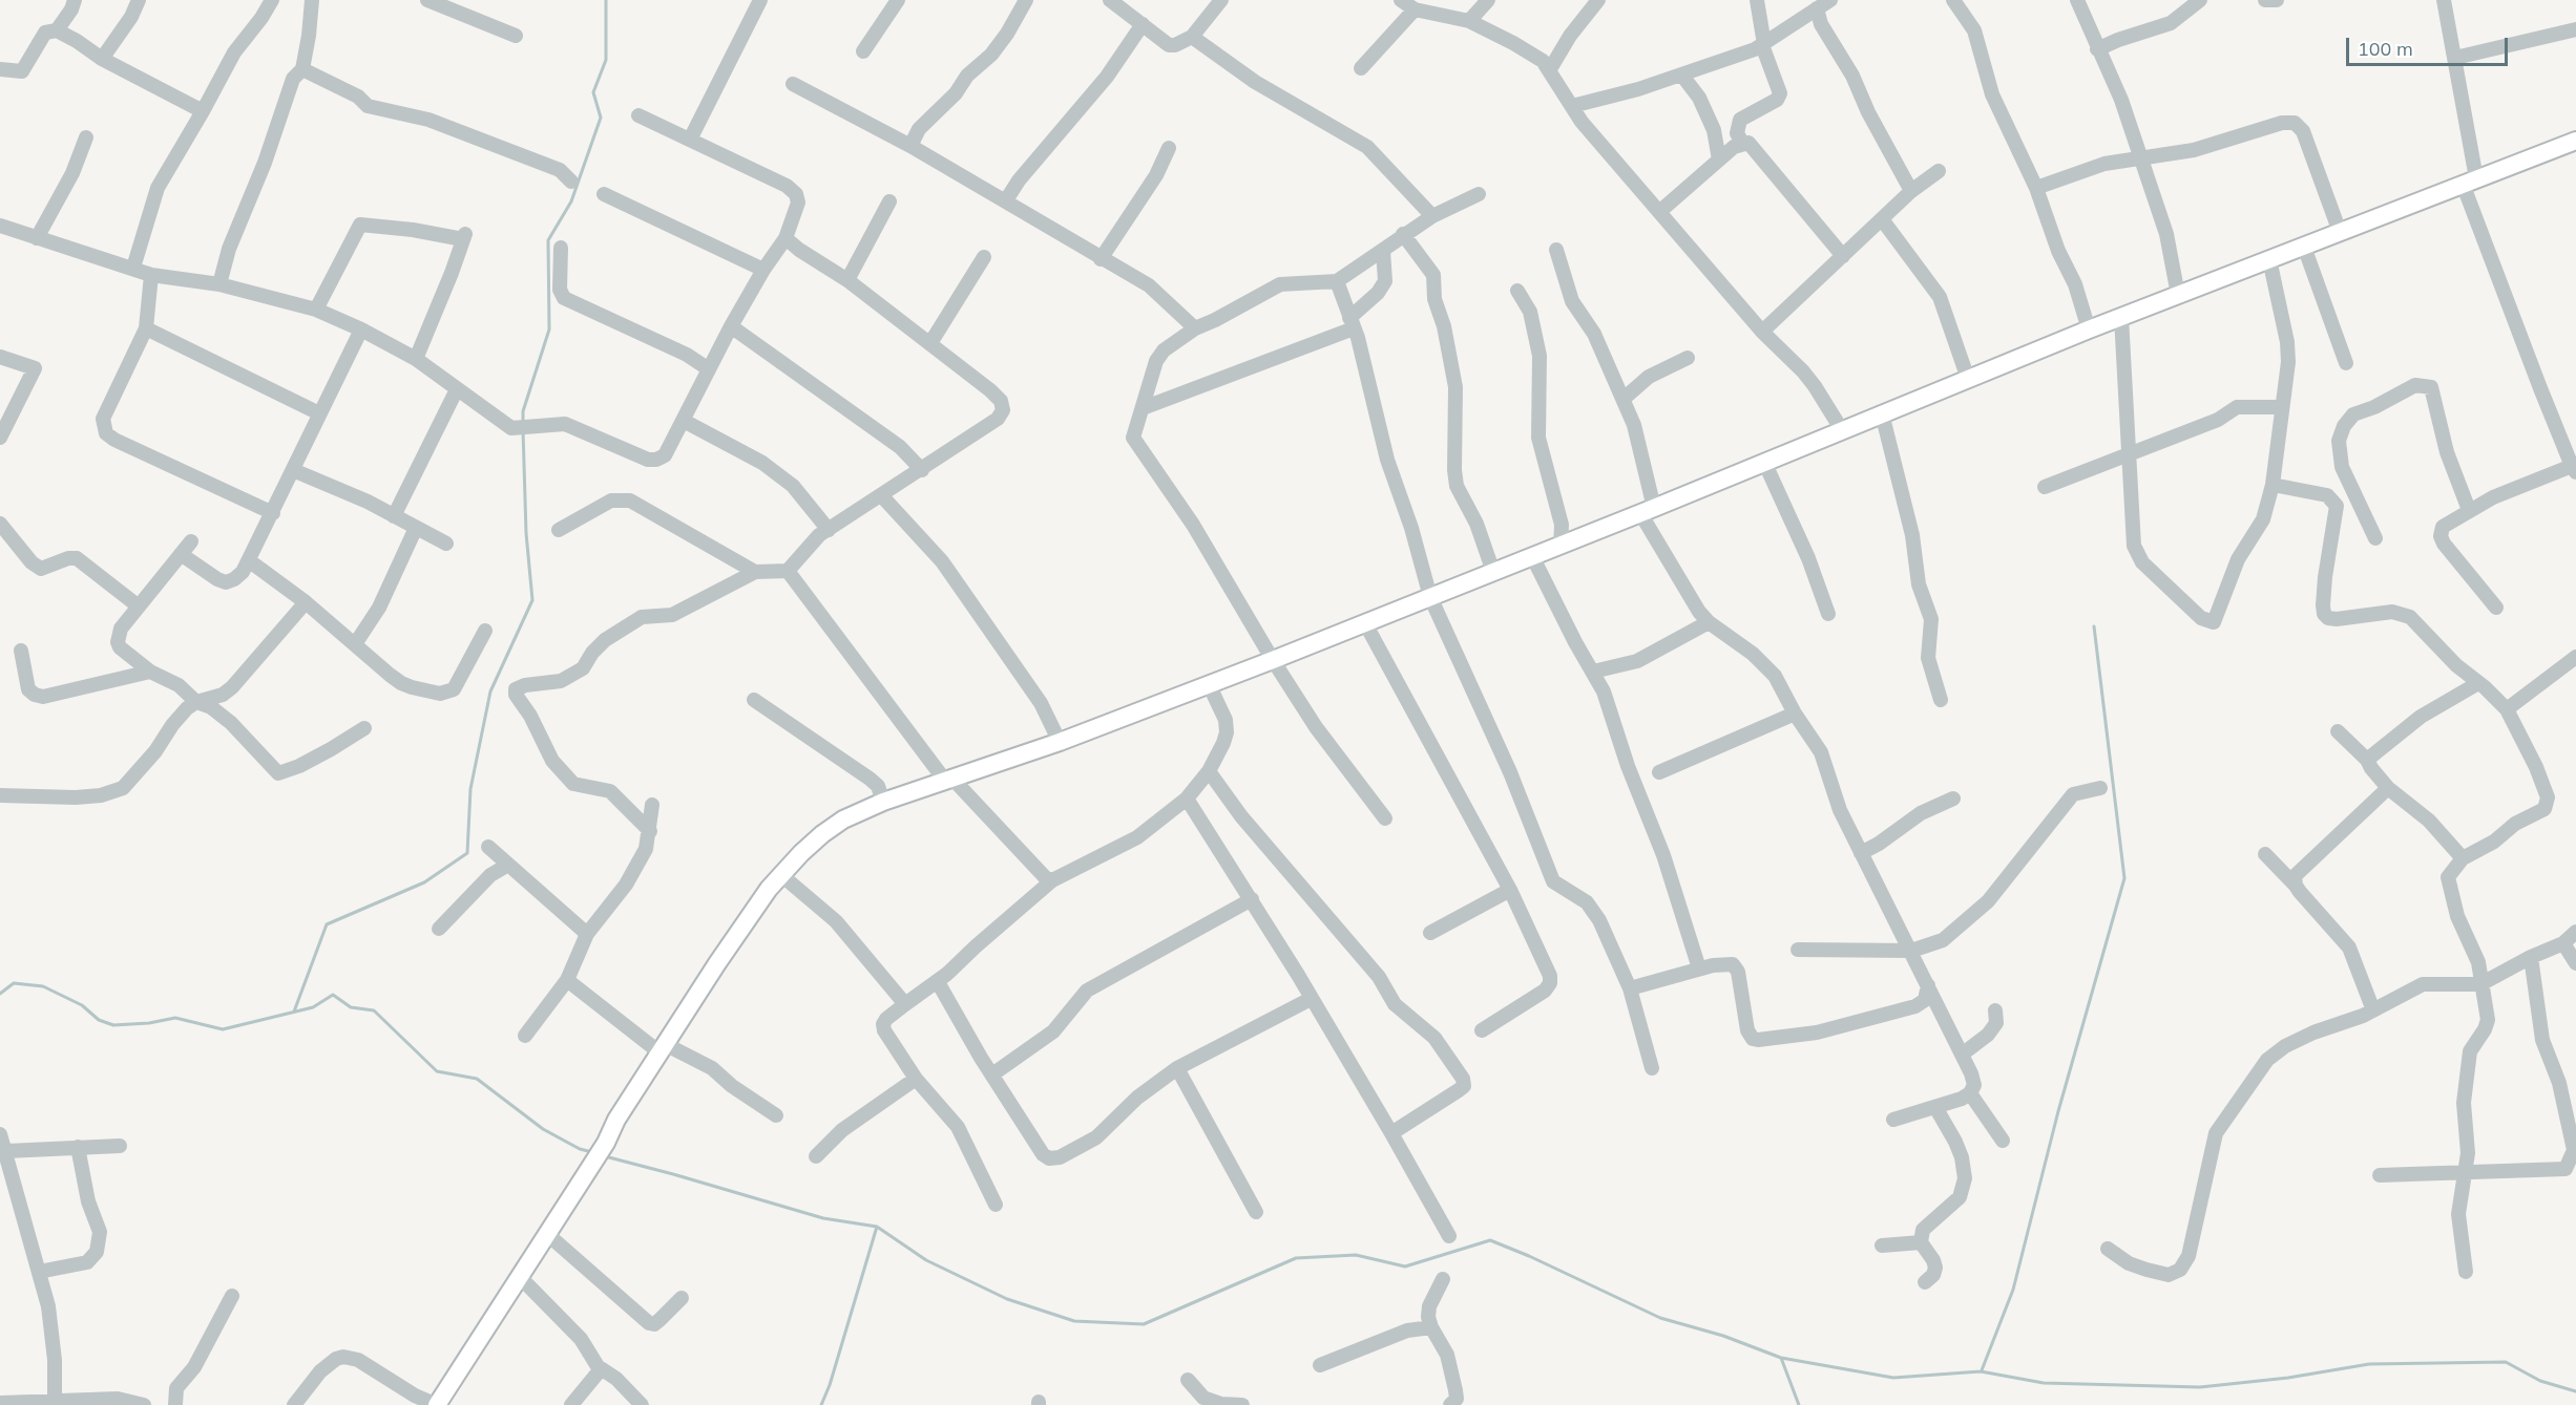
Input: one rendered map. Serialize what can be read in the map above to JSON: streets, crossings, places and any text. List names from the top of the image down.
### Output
{
  "scale_bar": "100 m"
}
